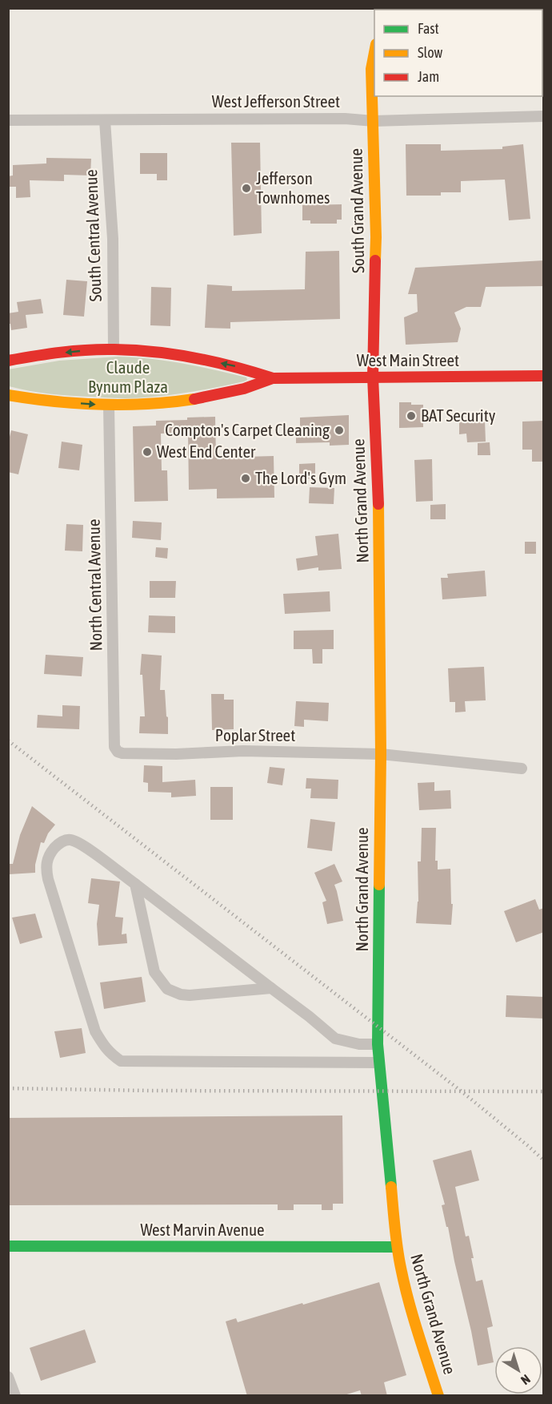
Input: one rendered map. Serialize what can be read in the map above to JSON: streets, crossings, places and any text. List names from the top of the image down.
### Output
{
  "streets": {
    "main road": [
      "South Grand Avenue",
      "West Main Street",
      "North Grand Avenue",
      "West Marvin Avenue"
    ],
    "street": [
      "West Jefferson Street",
      "South Central Avenue",
      "North Central Avenue",
      "Poplar Street"
    ]
  },
  "crossings": [
    ["West Jefferson Street", "South Grand Avenue"],
    ["West Jefferson Street", "South Central Avenue"],
    ["South Grand Avenue", "West Main Street"],
    ["South Grand Avenue", "North Grand Avenue"],
    ["South Central Avenue", "West Main Street"],
    ["West Main Street", "North Grand Avenue"],
    ["West Main Street", "North Central Avenue"],
    ["North Grand Avenue", "Poplar Street"],
    ["North Grand Avenue", "West Marvin Avenue"],
    ["North Central Avenue", "Poplar Street"]
  ],
  "parks": ["Claude Bynum Plaza"],
  "places": [
    "Jefferson Townhomes",
    "BAT Security",
    "Compton's Carpet Cleaning",
    "West End Center",
    "The Lord's Gym"
  ],
  "legend": ["Fast", "Slow", "Jam"],
  "north": "bottom right"
}
